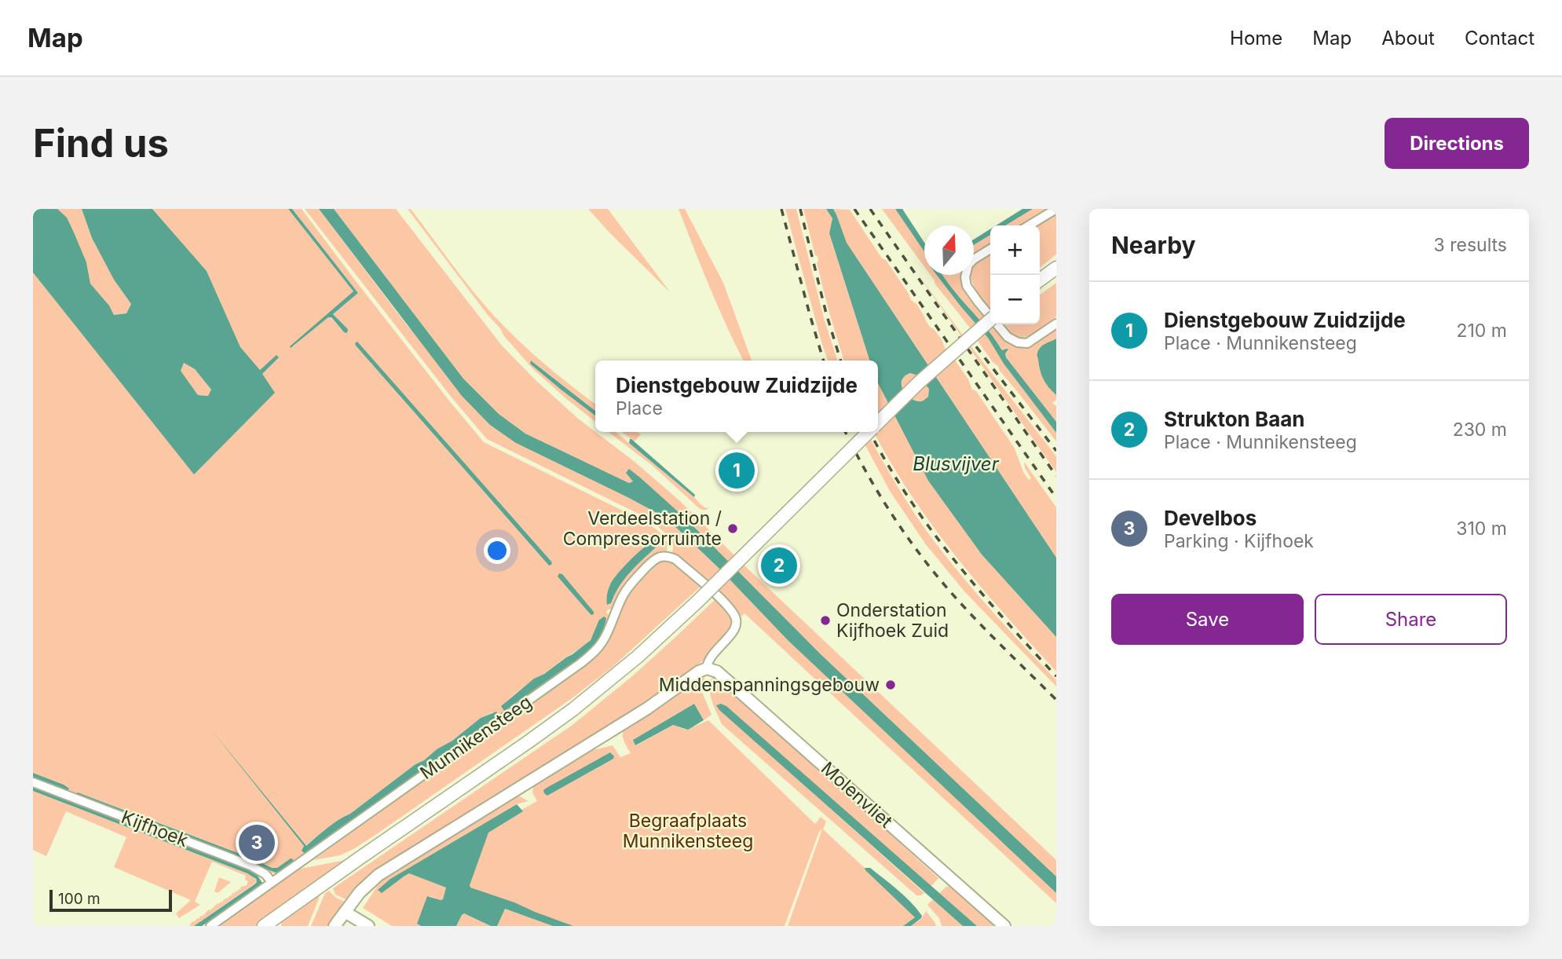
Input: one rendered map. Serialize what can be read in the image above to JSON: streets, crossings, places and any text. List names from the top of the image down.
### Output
{
  "streets": {
    "main road": ["Munnikensteeg"],
    "street": ["Molenvliet", "Kijfhoek"]
  },
  "crossings": [
    ["Munnikensteeg", "Molenvliet"],
    ["Munnikensteeg", "Kijfhoek"]
  ],
  "water": ["Blusvijver"],
  "parks": ["Begraafplaats Munnikensteeg"],
  "places": ["Verdeelstation / Compressorruimte", "Onderstation Kijfhoek Zuid", "Middenspanningsgebouw"],
  "scale_bar": "100 m",
  "north": "top",
  "page": {
    "header": "Map",
    "nav": [
      "Home",
      "Map",
      "About",
      "Contact"
    ],
    "buttons": [
      "Directions",
      ["Save", "Share"]
    ],
    "title": "Find us",
    "heading": ["Nearby", "3 results"],
    "map_buttons": ["+", "−"],
    "list": [
      {
        "mark": "1",
        "name": "Dienstgebouw Zuidzijde",
        "note": "Place · Munnikensteeg",
        "value": "210 m"
      },
      {
        "mark": "2",
        "name": "Strukton Baan",
        "note": "Place · Munnikensteeg",
        "value": "230 m"
      },
      {
        "mark": "3",
        "name": "Develbos",
        "note": "Parking · Kijfhoek",
        "value": "310 m"
      }
    ],
    "popup": ["Dienstgebouw Zuidzijde", "Place"],
    "pins": ["1", "2", "3"],
    "scale": "100 m"
  }
}
